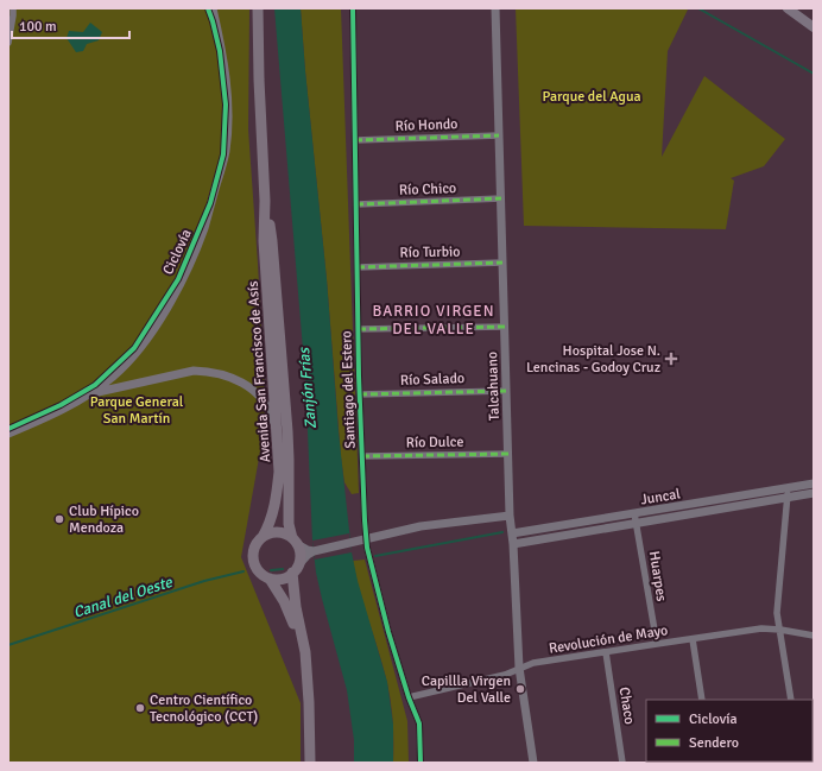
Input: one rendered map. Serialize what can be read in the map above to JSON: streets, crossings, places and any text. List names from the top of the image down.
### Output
{
  "streets": {
    "main road": ["Avenida San Francisco de Asís"],
    "street": [
      "Río Hondo",
      "Río Chico",
      "Río Turbio",
      "Río Salado",
      "Talcahuano",
      "Santiago del Estero",
      "Río Dulce",
      "Juncal",
      "Huarpes",
      "Revolución de Mayo",
      "Chaco"
    ],
    "cycle path": ["Ciclovía"]
  },
  "crossings": [
    ["Río Hondo", "Talcahuano"],
    ["Río Hondo", "Santiago del Estero"],
    ["Río Chico", "Talcahuano"],
    ["Río Chico", "Santiago del Estero"],
    ["Río Turbio", "Talcahuano"],
    ["Río Turbio", "Santiago del Estero"],
    ["Río Salado", "Talcahuano"],
    ["Río Salado", "Santiago del Estero"],
    ["Talcahuano", "Río Dulce"],
    ["Talcahuano", "Juncal"],
    ["Talcahuano", "Revolución de Mayo"],
    ["Santiago del Estero", "Río Dulce"],
    ["Santiago del Estero", "Revolución de Mayo"],
    ["Juncal", "Huarpes"],
    ["Huarpes", "Revolución de Mayo"],
    ["Revolución de Mayo", "Chaco"]
  ],
  "districts": ["BARRIO VIRGEN DEL VALLE"],
  "water": ["Zanjón Frías", "Canal del Oeste"],
  "parks": ["Parque del Agua", "Parque General San Martín"],
  "places": {
    "health": ["Hospital Jose N. Lencinas - Godoy Cruz"],
    "other": ["Club Hípico Mendoza", "Capillla Virgen Del Valle", "Centro Científico Tecnológico (CCT)"]
  },
  "legend": ["Ciclovía", "Sendero"],
  "scale_bar": "100 m"
}
